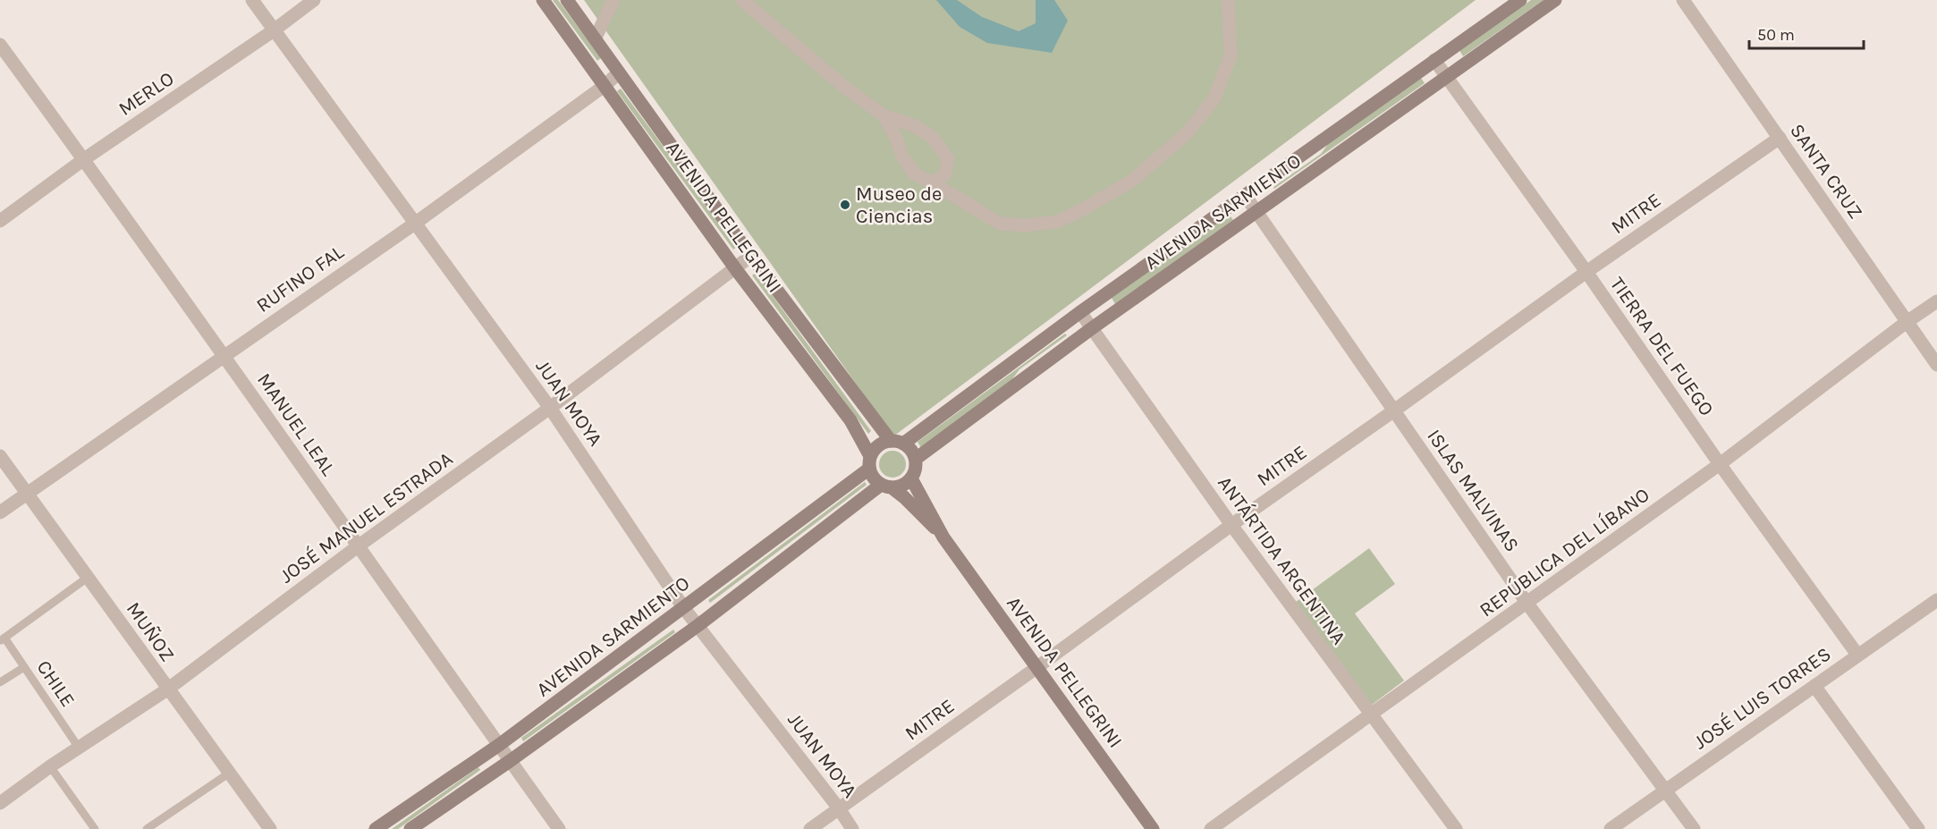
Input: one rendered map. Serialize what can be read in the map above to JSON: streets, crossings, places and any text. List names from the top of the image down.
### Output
{
  "streets": {
    "main road": ["AVENIDA SARMIENTO", "AVENIDA PELLEGRINI"],
    "street": [
      "MERLO",
      "SANTA CRUZ",
      "MITRE",
      "RUFINO FAL",
      "TIERRA DEL FUEGO",
      "JUAN MOYA",
      "MANUEL LEAL",
      "ISLAS MALVINAS",
      "JOSÉ MANUEL ESTRADA",
      "REPÚBLICA DEL LÍBANO",
      "ANTÁRTIDA ARGENTINA",
      "MUÑOZ",
      "JOSÉ LUIS TORRES"
    ],
    "lane": ["CHILE"]
  },
  "crossings": [
    ["MERLO", "JUAN MOYA"],
    ["MERLO", "MANUEL LEAL"],
    ["SANTA CRUZ", "MITRE"],
    ["SANTA CRUZ", "REPÚBLICA DEL LÍBANO"],
    ["AVENIDA SARMIENTO", "AVENIDA PELLEGRINI"],
    ["AVENIDA SARMIENTO", "TIERRA DEL FUEGO"],
    ["AVENIDA SARMIENTO", "JUAN MOYA"],
    ["AVENIDA SARMIENTO", "MANUEL LEAL"],
    ["AVENIDA SARMIENTO", "ISLAS MALVINAS"],
    ["AVENIDA SARMIENTO", "ANTÁRTIDA ARGENTINA"],
    ["MITRE", "AVENIDA PELLEGRINI"],
    ["MITRE", "TIERRA DEL FUEGO"],
    ["MITRE", "JUAN MOYA"],
    ["MITRE", "ISLAS MALVINAS"],
    ["MITRE", "ANTÁRTIDA ARGENTINA"],
    ["AVENIDA PELLEGRINI", "RUFINO FAL"],
    ["AVENIDA PELLEGRINI", "JOSÉ MANUEL ESTRADA"],
    ["RUFINO FAL", "JUAN MOYA"],
    ["RUFINO FAL", "MANUEL LEAL"],
    ["RUFINO FAL", "MUÑOZ"],
    ["TIERRA DEL FUEGO", "REPÚBLICA DEL LÍBANO"],
    ["TIERRA DEL FUEGO", "JOSÉ LUIS TORRES"],
    ["JUAN MOYA", "JOSÉ MANUEL ESTRADA"],
    ["MANUEL LEAL", "JOSÉ MANUEL ESTRADA"],
    ["ISLAS MALVINAS", "REPÚBLICA DEL LÍBANO"],
    ["ISLAS MALVINAS", "JOSÉ LUIS TORRES"],
    ["JOSÉ MANUEL ESTRADA", "MUÑOZ"],
    ["JOSÉ MANUEL ESTRADA", "CHILE"],
    ["REPÚBLICA DEL LÍBANO", "ANTÁRTIDA ARGENTINA"]
  ],
  "places": ["Museo de Ciencias"],
  "scale_bar": "50 m"
}
